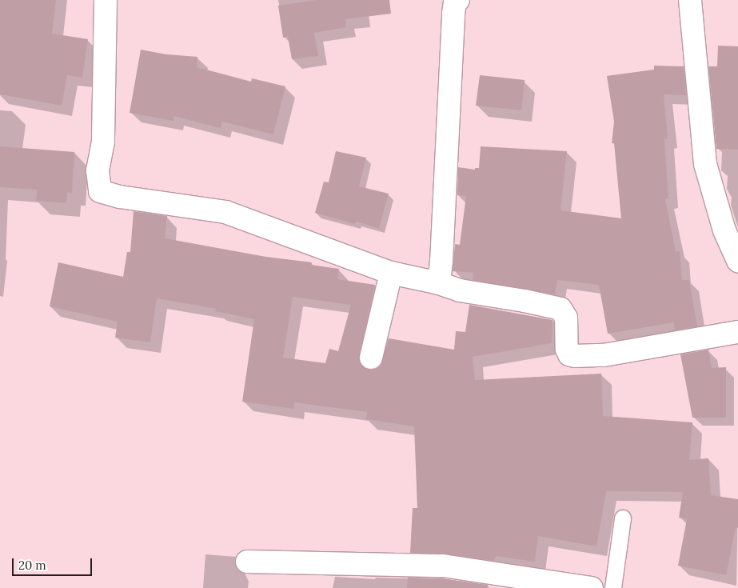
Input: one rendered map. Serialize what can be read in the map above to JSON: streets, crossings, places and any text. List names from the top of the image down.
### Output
{
  "scale_bar": "20 m"
}
